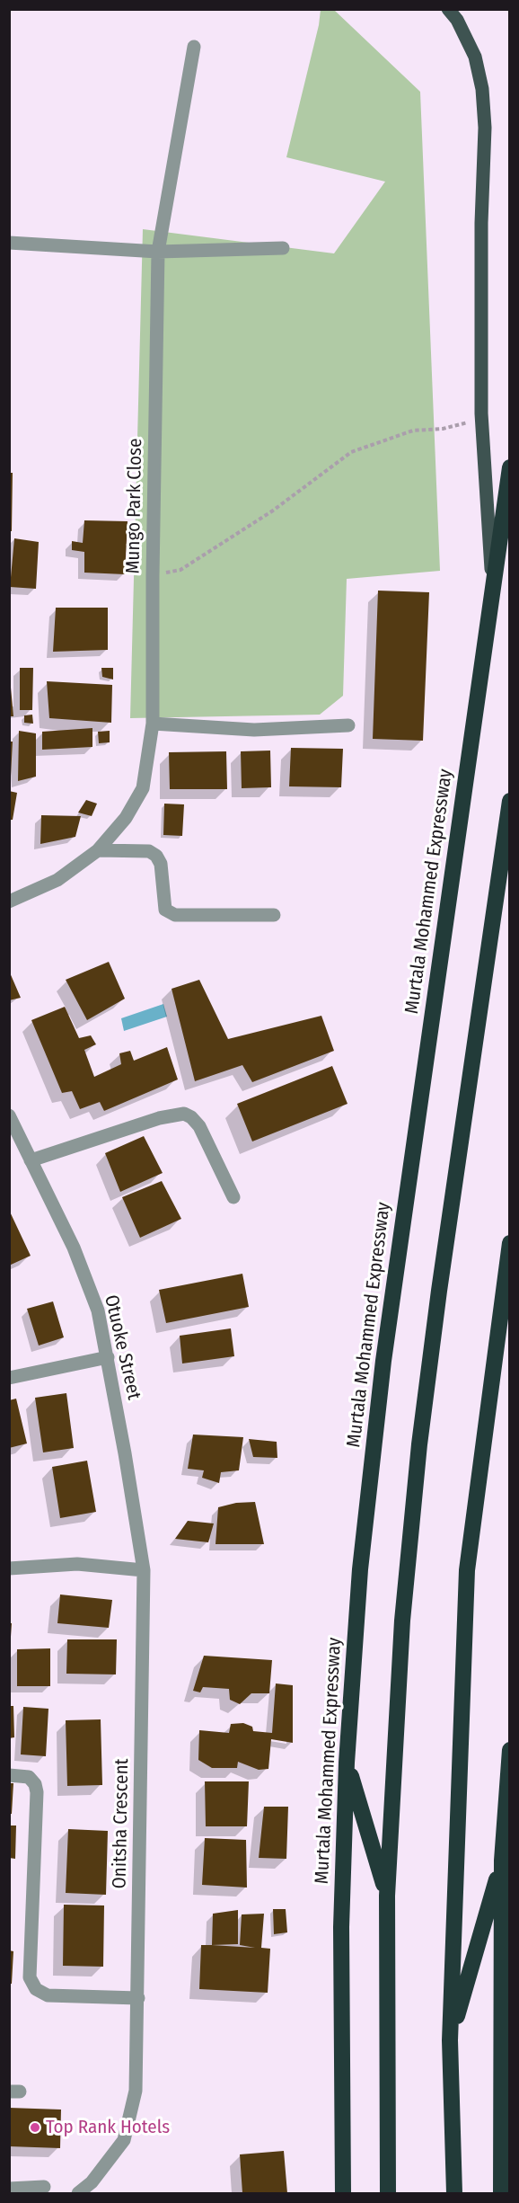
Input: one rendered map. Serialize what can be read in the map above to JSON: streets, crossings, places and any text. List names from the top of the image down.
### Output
{
  "streets": {
    "highway": ["Murtala Mohammed Expressway"],
    "street": ["Mungo Park Close", "Otuoke Street", "Onitsha Crescent"]
  },
  "crossings": [
    ["Otuoke Street", "Onitsha Crescent"]
  ],
  "places": ["Top Rank Hotels"]
}
